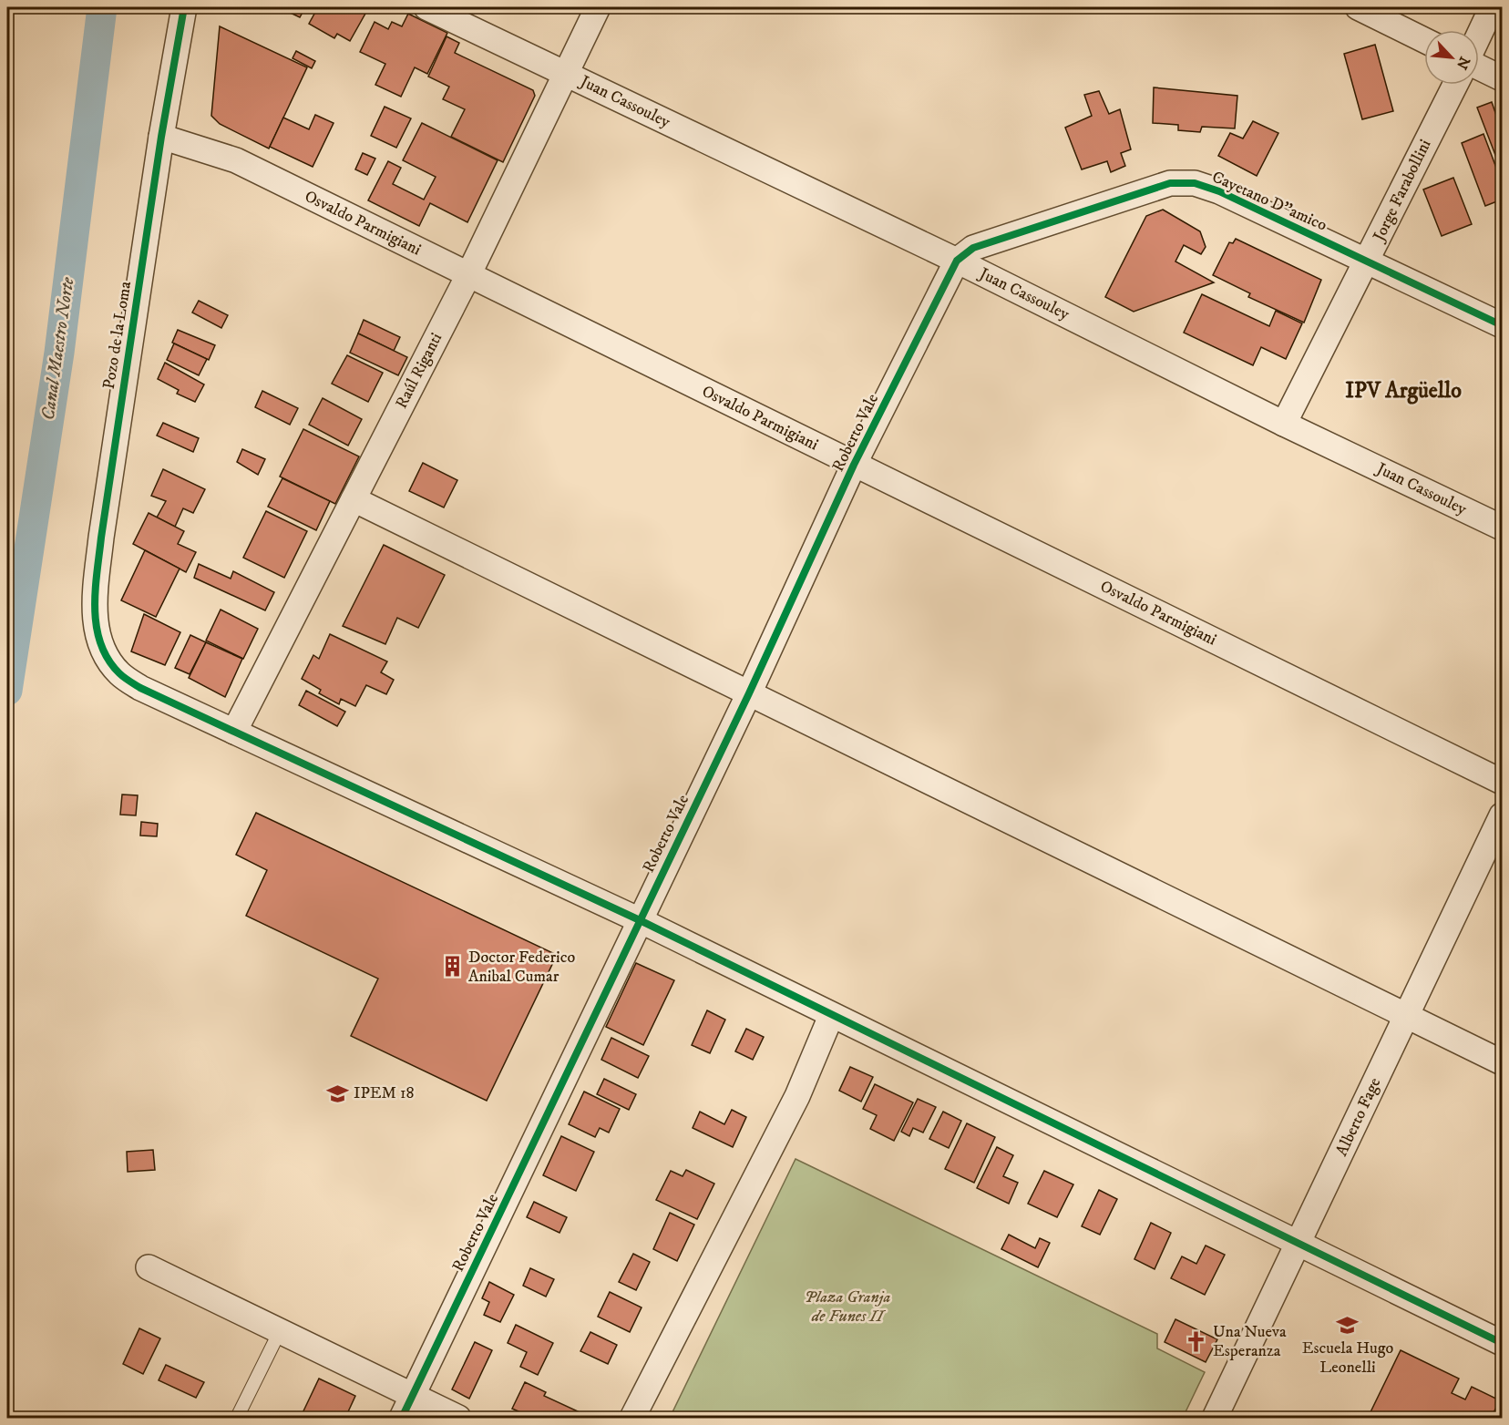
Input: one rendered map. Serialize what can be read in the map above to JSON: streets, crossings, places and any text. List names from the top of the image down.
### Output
{
  "streets": {
    "street": [
      "Juan Cassouley",
      "Jorge Farabollini",
      "Cayetano D''amico",
      "Osvaldo Parmigiani",
      "Pozo de la Loma",
      "Raúl Riganti",
      "Roberto Vale",
      "Alberto Fage"
    ]
  },
  "crossings": [
    ["Juan Cassouley", "Jorge Farabollini"],
    ["Juan Cassouley", "Cayetano D''amico"],
    ["Juan Cassouley", "Raúl Riganti"],
    ["Juan Cassouley", "Roberto Vale"],
    ["Jorge Farabollini", "Cayetano D''amico"],
    ["Cayetano D''amico", "Roberto Vale"],
    ["Osvaldo Parmigiani", "Pozo de la Loma"],
    ["Osvaldo Parmigiani", "Raúl Riganti"],
    ["Osvaldo Parmigiani", "Roberto Vale"],
    ["Pozo de la Loma", "Raúl Riganti"]
  ],
  "districts": ["IPV Argüello"],
  "water": ["Canal Maestro Norte"],
  "parks": ["Plaza Granja de Funes II"],
  "places": {
    "building": ["Doctor Federico Anibal Cumar"],
    "school or university": ["IPEM 18", "Escuela Hugo Leonelli"],
    "church": ["Una Nueva Esperanza"]
  },
  "north": "bottom right"
}
